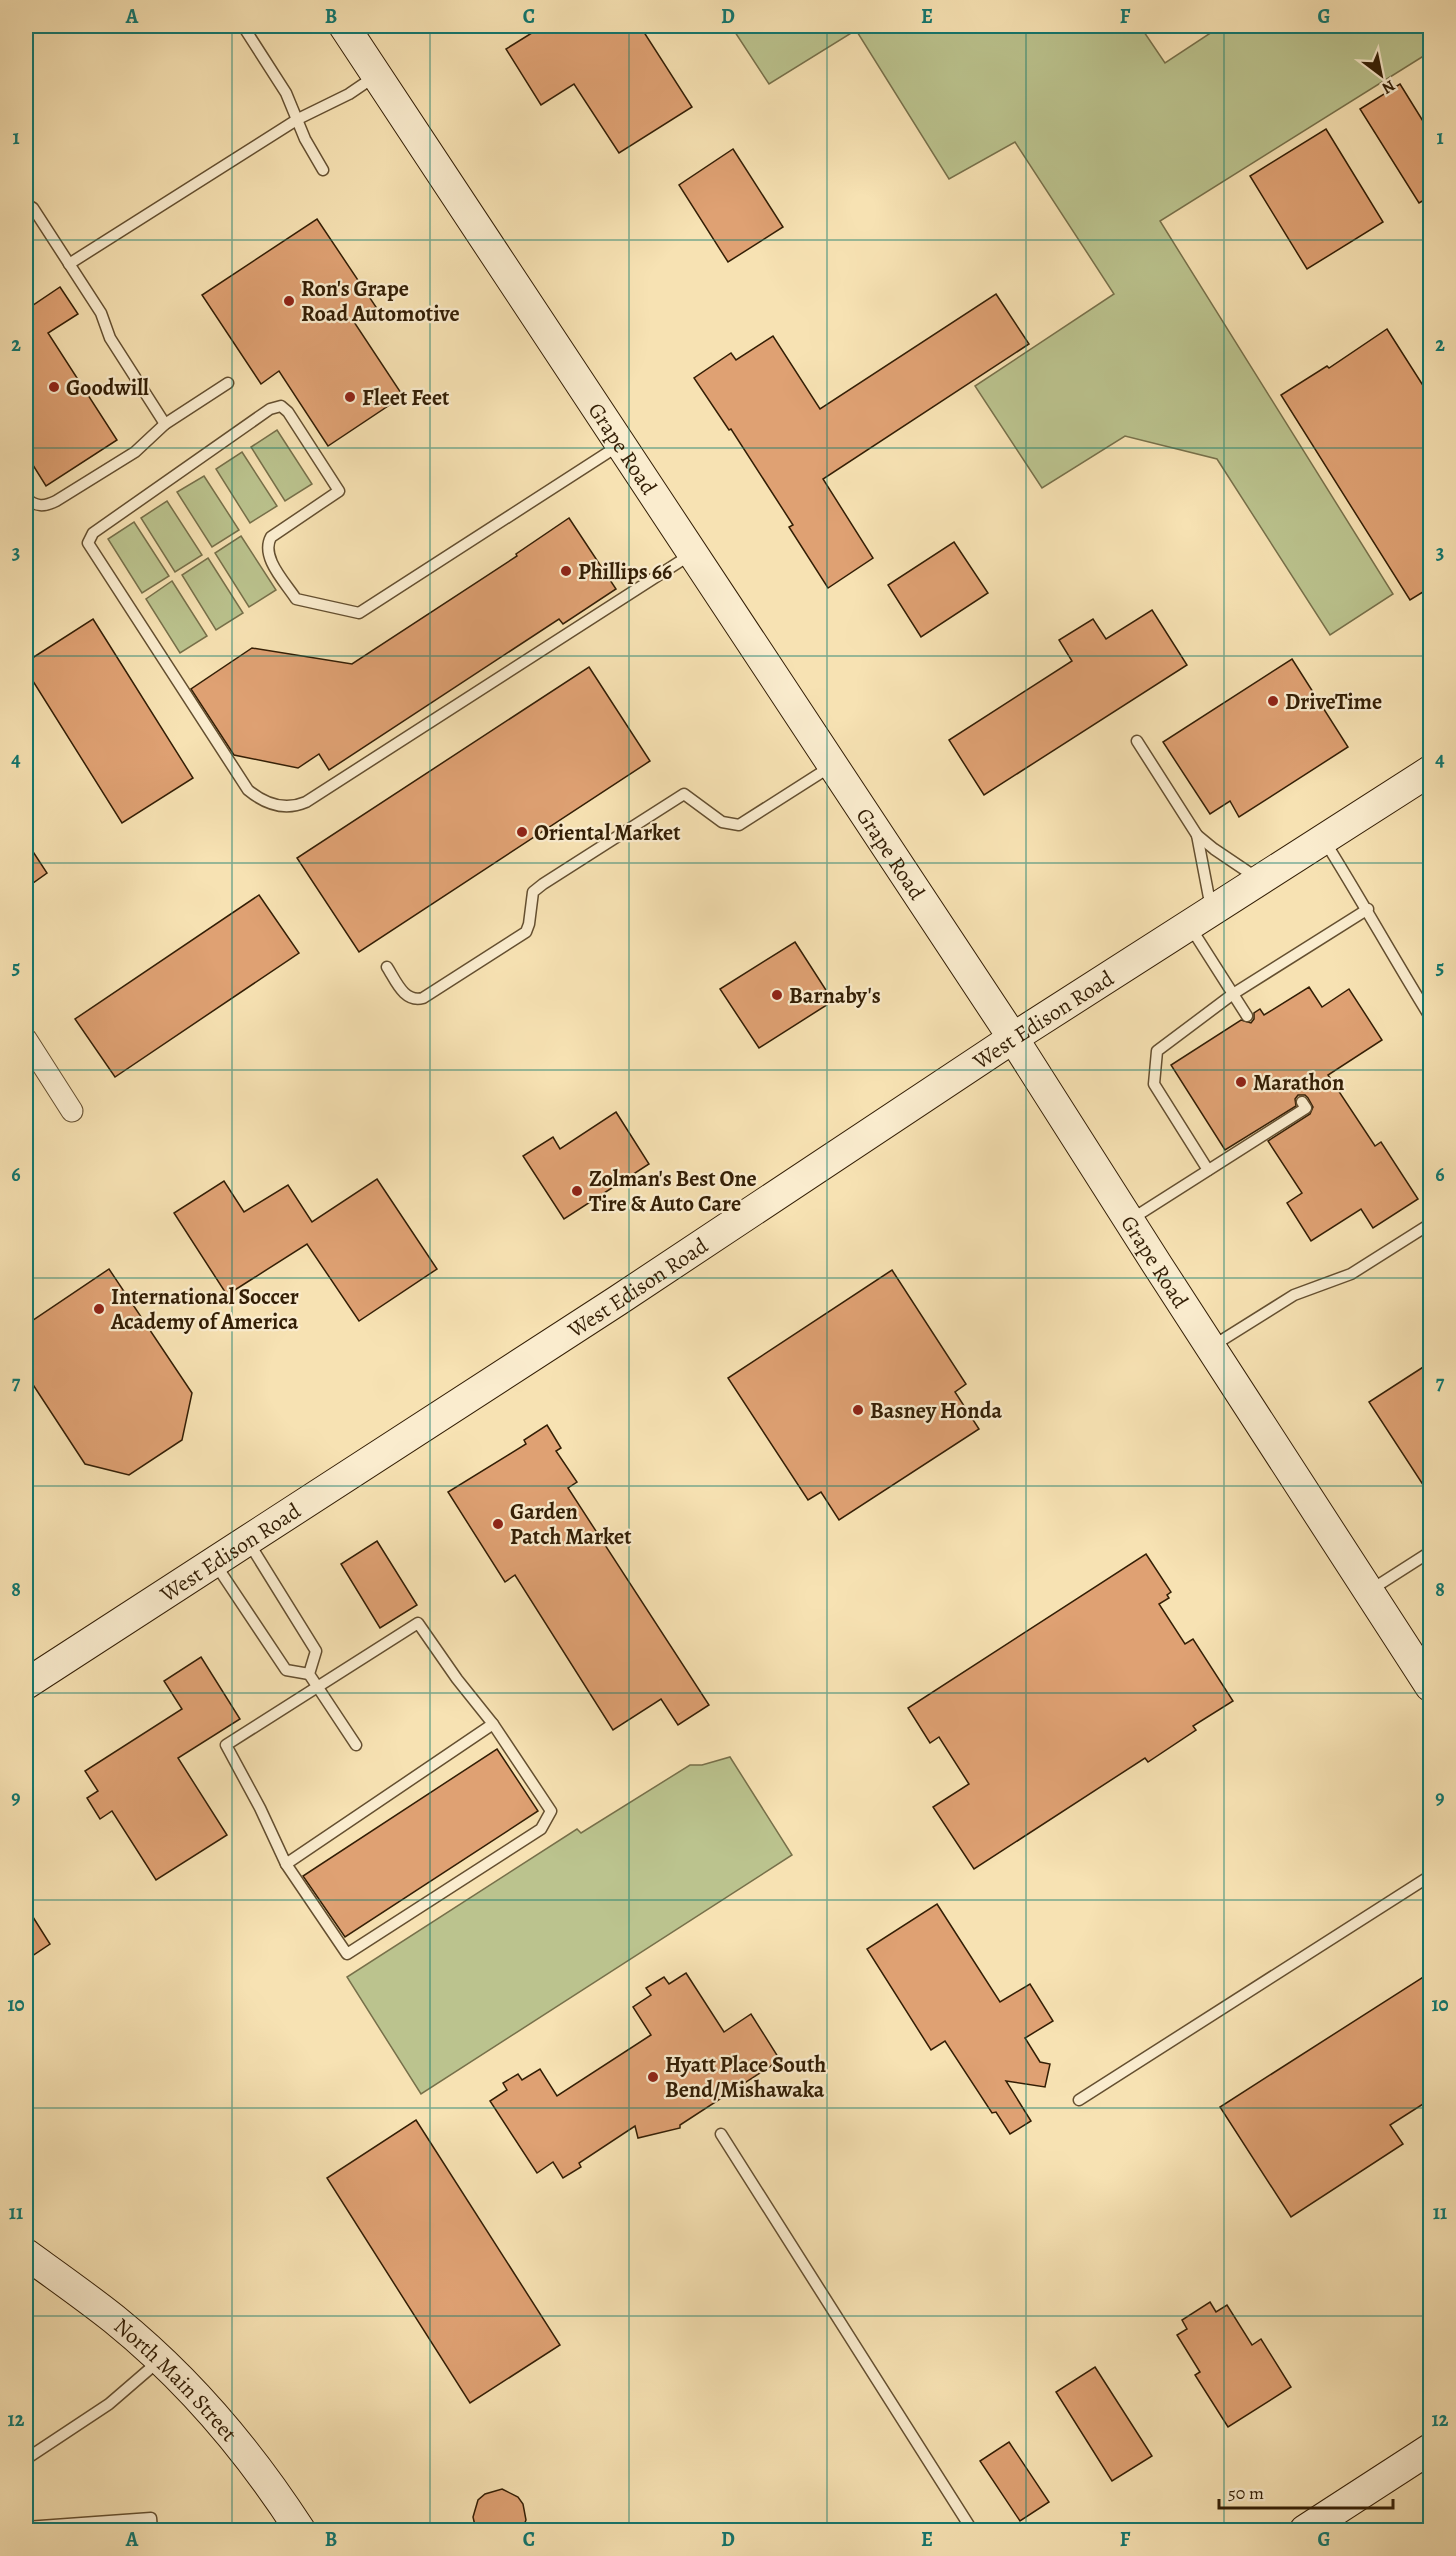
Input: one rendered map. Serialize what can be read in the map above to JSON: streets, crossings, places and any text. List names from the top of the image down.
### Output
{
  "streets": {
    "main road": ["Grape Road", "West Edison Road", "North Main Street"]
  },
  "crossings": [
    ["Grape Road", "West Edison Road"]
  ],
  "places": [
    "Ron's Grape Road Automotive",
    "Goodwill",
    "Fleet Feet",
    "Phillips 66",
    "DriveTime",
    "Oriental Market",
    "Barnaby's",
    "Marathon",
    "Zolman's Best One Tire & Auto Care",
    "International Soccer Academy of America",
    "Basney Honda",
    "Garden Patch Market",
    "Hyatt Place South Bend/Mishawaka"
  ],
  "scale_bar": "50 m",
  "north": "bottom right",
  "grid": {
    "columns": [
      "A",
      "B",
      "C",
      "D",
      "E",
      "F",
      "G"
    ],
    "rows": [
      "1",
      "2",
      "3",
      "4",
      "5",
      "6",
      "7",
      "8",
      "9",
      "10",
      "11",
      "12"
    ]
  }
}
